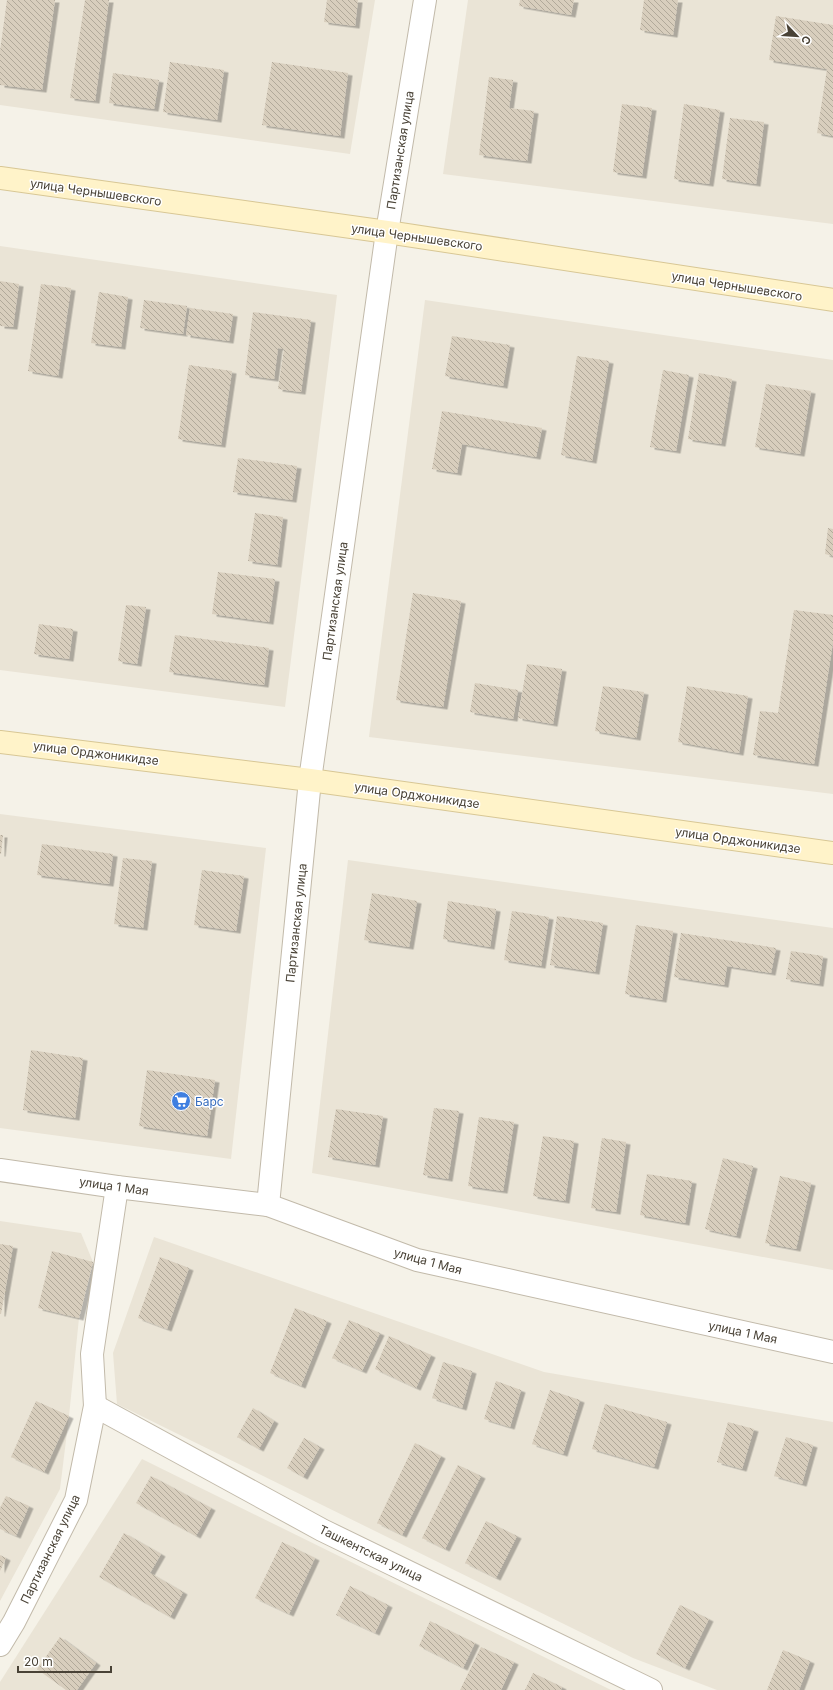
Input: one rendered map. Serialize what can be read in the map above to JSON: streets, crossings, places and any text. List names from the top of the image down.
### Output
{
  "streets": {
    "street": [
      "Партизанская улица",
      "улица Чернышевского",
      "улица Орджоникидзе",
      "улица 1 Мая",
      "Ташкентская улица"
    ]
  },
  "crossings": [
    ["Партизанская улица", "улица Чернышевского"],
    ["Партизанская улица", "улица Орджоникидзе"],
    ["Партизанская улица", "улица 1 Мая"],
    ["Партизанская улица", "Ташкентская улица"]
  ],
  "places": {
    "supermarket": ["Барс"]
  },
  "scale_bar": "20 m",
  "north": "bottom right"
}
